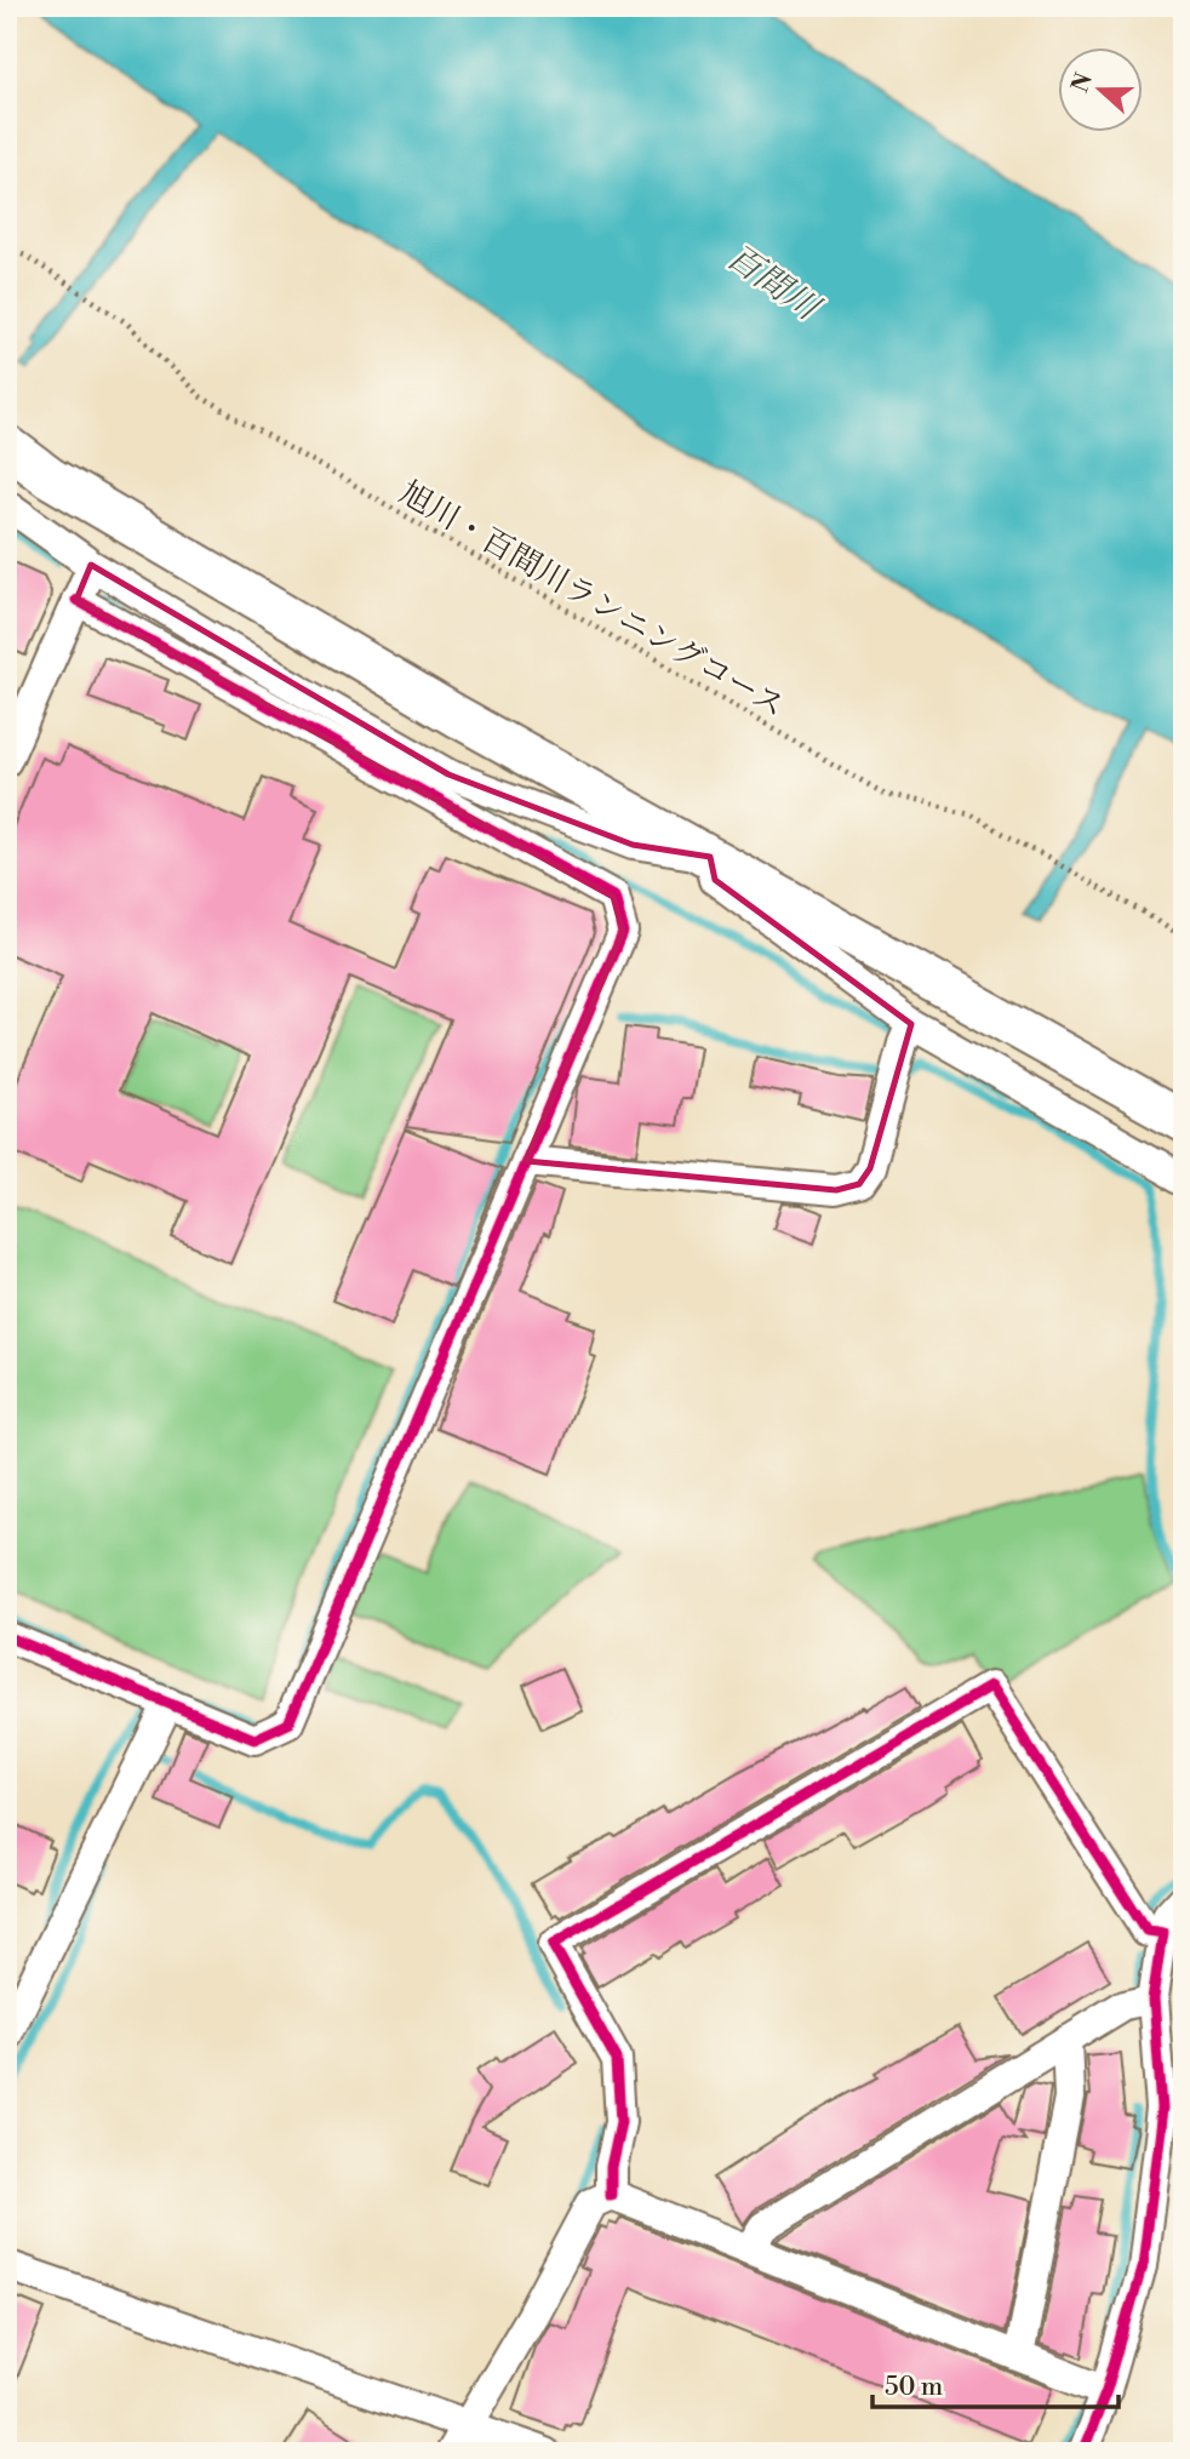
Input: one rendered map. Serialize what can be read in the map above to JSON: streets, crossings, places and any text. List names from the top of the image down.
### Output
{
  "streets": {
    "path": ["旭川・百間川ランニングコース"]
  },
  "water": ["百間川"],
  "scale_bar": "50 m",
  "north": "left"
}
